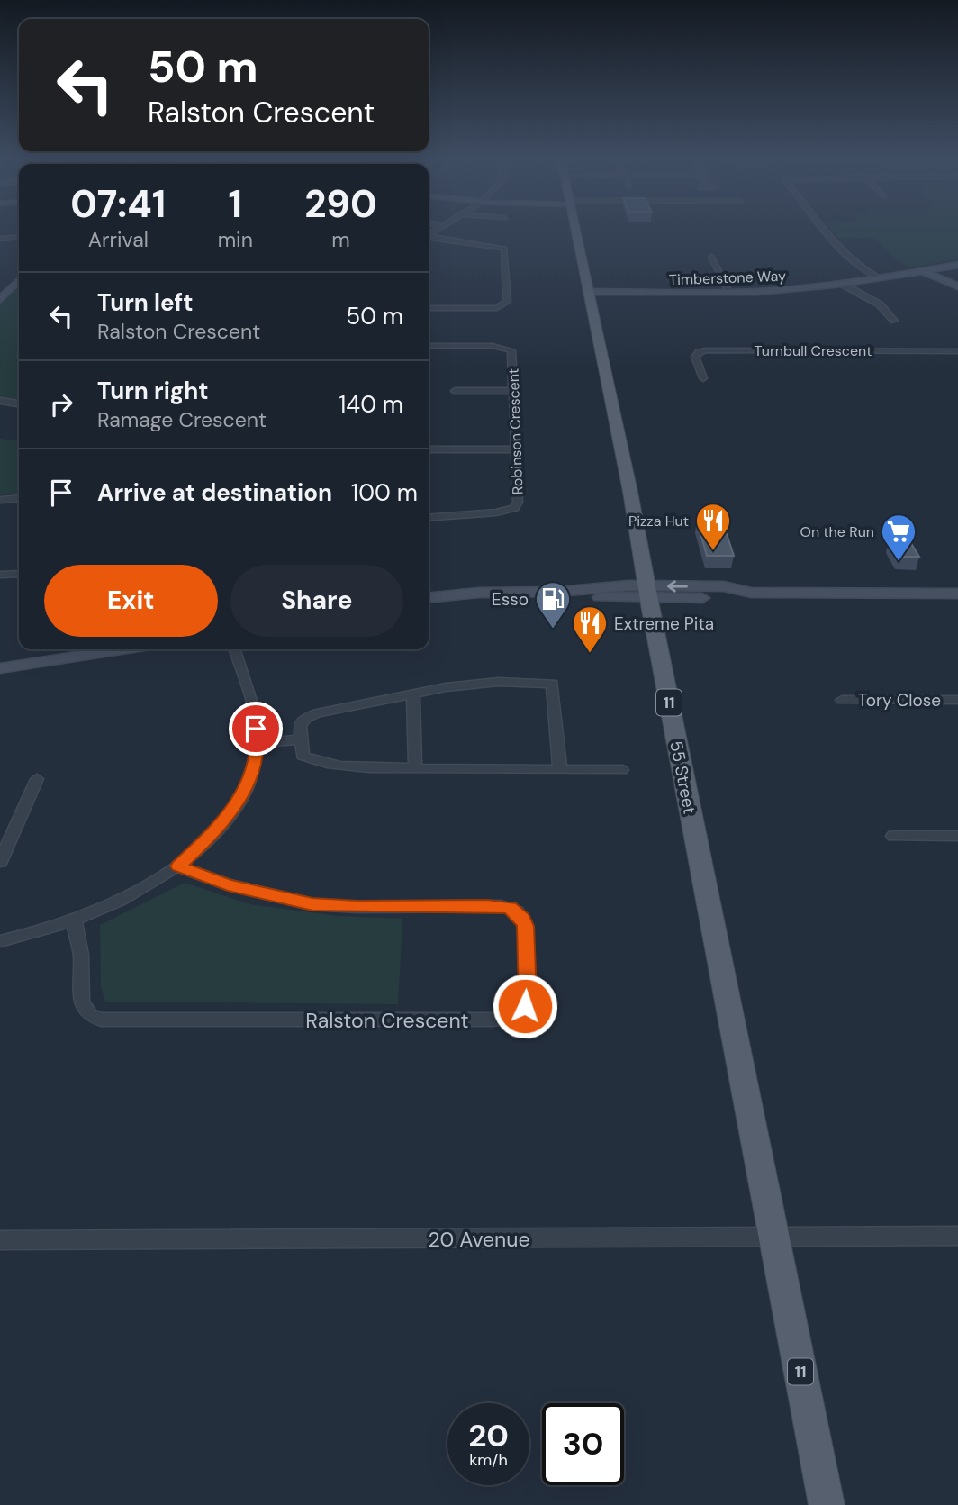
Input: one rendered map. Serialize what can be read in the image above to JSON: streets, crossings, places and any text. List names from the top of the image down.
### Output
{
  "streets": {
    "main road": ["11", "55 Street"],
    "street": [
      "Timberstone Way",
      "Turnbull Crescent",
      "Robinson Crescent",
      "Tory Close",
      "Ralston Crescent",
      "20 Avenue"
    ]
  },
  "crossings": [
    ["Timberstone Way", "55 Street"],
    ["11", "55 Street"],
    ["11", "20 Avenue"],
    ["55 Street", "20 Avenue"]
  ],
  "places": {
    "restaurant": ["Pizza Hut", "Extreme Pita"],
    "supermarket": ["On the Run"],
    "fuel station": ["Esso"]
  },
  "page": {
    "turn": ["50 m", "Ralston Crescent"],
    "eta": [
      "07:41",
      "Arrival",
      "1",
      "min",
      "290",
      "m"
    ],
    "list": [
      {
        "name": "Turn left",
        "note": "Ralston Crescent",
        "value": "50 m"
      },
      {
        "name": "Turn right",
        "note": "Ramage Crescent",
        "value": "140 m"
      },
      {
        "name": "Arrive at destination",
        "value": "100 m"
      }
    ],
    "buttons": ["Exit", "Share"],
    "speed": "20 km/h",
    "limit": "30"
  }
}
